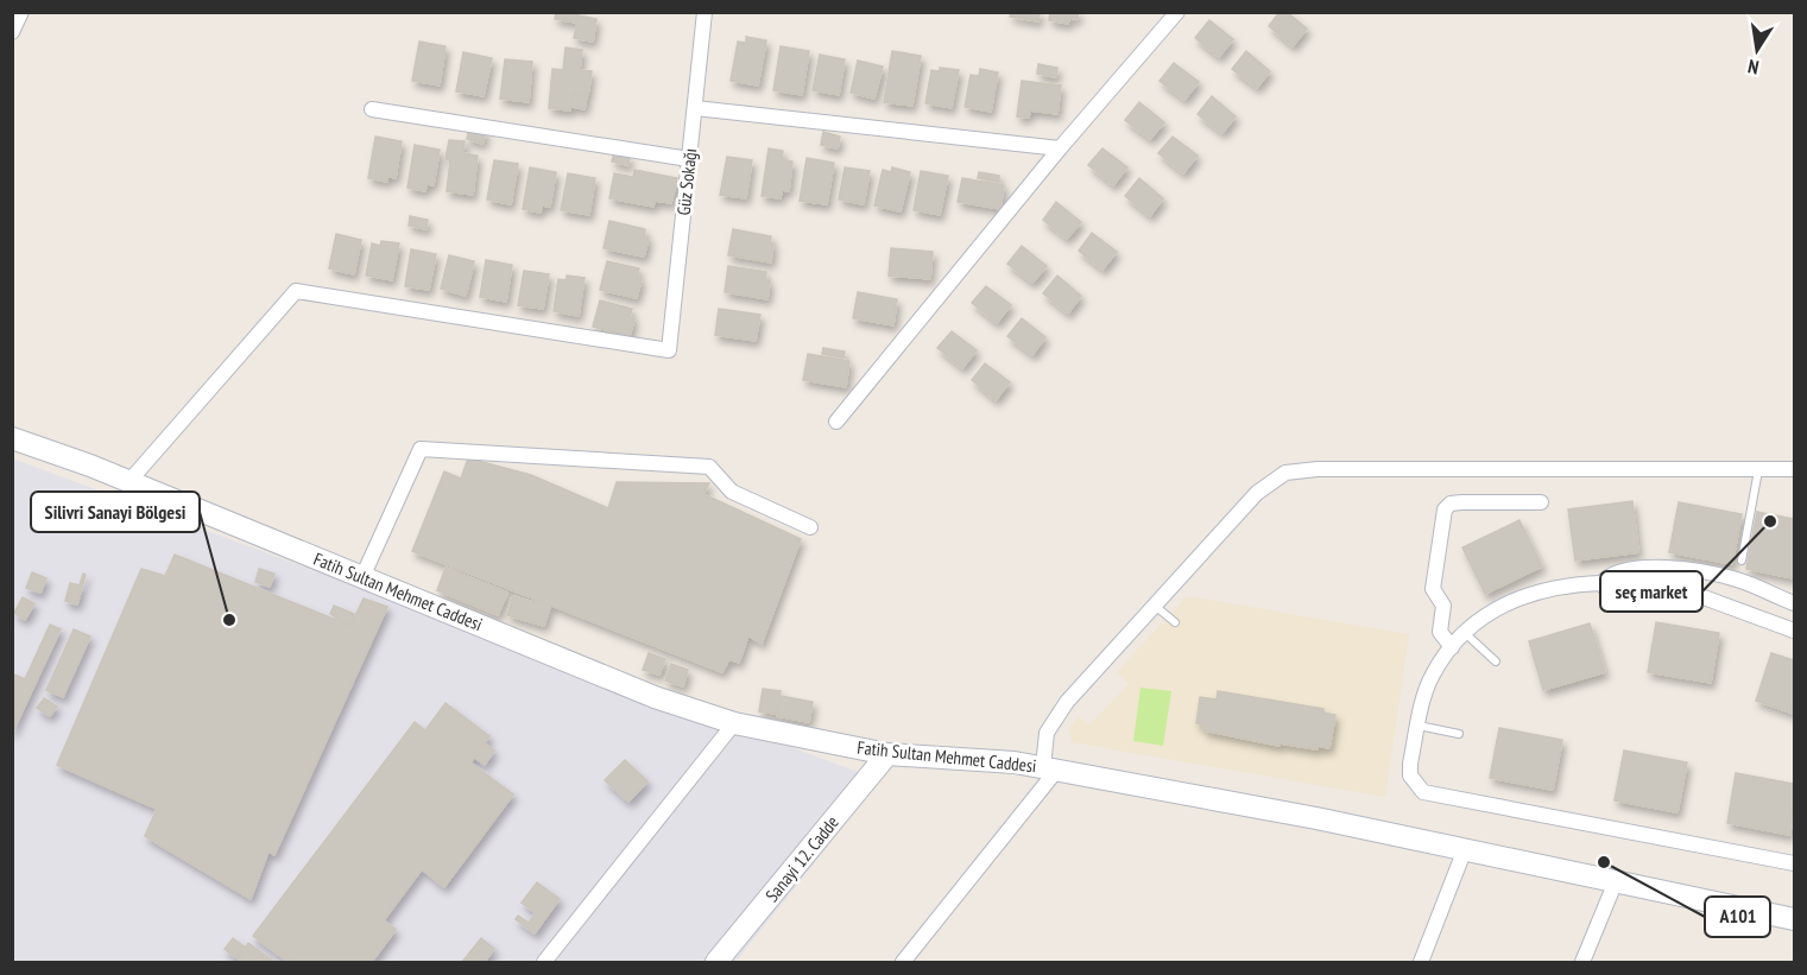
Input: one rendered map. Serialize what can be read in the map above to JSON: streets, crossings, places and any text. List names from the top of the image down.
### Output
{
  "streets": {
    "main road": ["Fatih Sultan Mehmet Caddesi", "Sanayi 12. Cadde"],
    "street": ["Güz Sokağı"]
  },
  "crossings": [
    ["Güz Sokağı", "Fatih Sultan Mehmet Caddesi"],
    ["Fatih Sultan Mehmet Caddesi", "Sanayi 12. Cadde"]
  ],
  "places": ["seç market", "Silivri Sanayi Bölgesi", "A101"],
  "north": "bottom"
}
